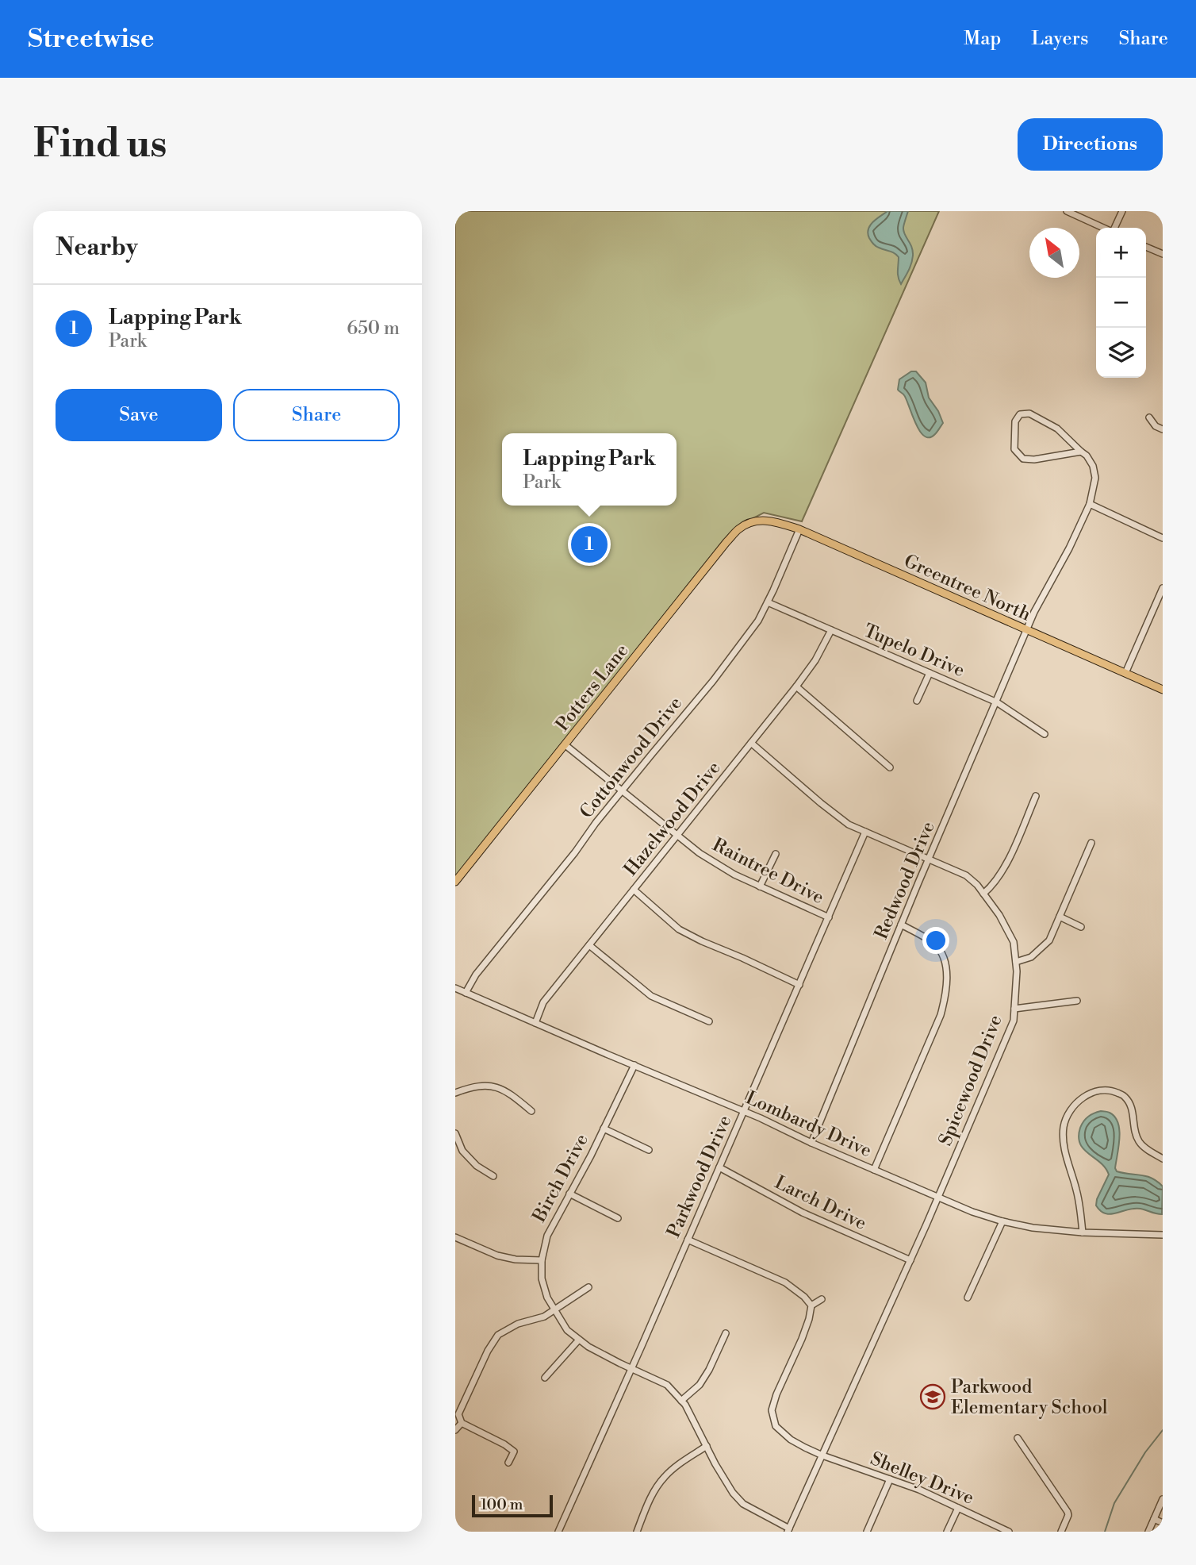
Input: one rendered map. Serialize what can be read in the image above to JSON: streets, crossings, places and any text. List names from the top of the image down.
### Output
{
  "streets": {
    "main road": ["Greentree North", "Potters Lane"],
    "street": [
      "Tupelo Drive",
      "Cottonwood Drive",
      "Hazelwood Drive",
      "Raintree Drive",
      "Redwood Drive",
      "Spicewood Drive",
      "Lombardy Drive",
      "Parkwood Drive",
      "Birch Drive",
      "Larch Drive",
      "Shelley Drive"
    ]
  },
  "crossings": [
    ["Greentree North", "Potters Lane"],
    ["Greentree North", "Cottonwood Drive"],
    ["Greentree North", "Redwood Drive"],
    ["Tupelo Drive", "Cottonwood Drive"],
    ["Tupelo Drive", "Hazelwood Drive"],
    ["Tupelo Drive", "Redwood Drive"],
    ["Potters Lane", "Raintree Drive"],
    ["Cottonwood Drive", "Raintree Drive"],
    ["Cottonwood Drive", "Lombardy Drive"],
    ["Hazelwood Drive", "Raintree Drive"],
    ["Hazelwood Drive", "Spicewood Drive"],
    ["Hazelwood Drive", "Lombardy Drive"],
    ["Raintree Drive", "Parkwood Drive"],
    ["Redwood Drive", "Spicewood Drive"],
    ["Redwood Drive", "Lombardy Drive"],
    ["Spicewood Drive", "Lombardy Drive"],
    ["Spicewood Drive", "Parkwood Drive"],
    ["Spicewood Drive", "Birch Drive"],
    ["Spicewood Drive", "Larch Drive"],
    ["Spicewood Drive", "Shelley Drive"],
    ["Lombardy Drive", "Parkwood Drive"],
    ["Lombardy Drive", "Birch Drive"],
    ["Parkwood Drive", "Birch Drive"],
    ["Parkwood Drive", "Larch Drive"]
  ],
  "places": {
    "school or university": ["Parkwood Elementary School"]
  },
  "scale_bar": "100 m",
  "north": "top left",
  "page": {
    "header": "Streetwise",
    "nav": ["Map", "Layers", "Share"],
    "buttons": [
      "Directions",
      ["Save", "Share"]
    ],
    "title": "Find us",
    "heading": "Nearby",
    "map_buttons": ["+", "−"],
    "list": [
      {
        "mark": "1",
        "name": "Lapping Park",
        "note": "Park",
        "value": "650 m"
      }
    ],
    "popup": ["Lapping Park", "Park"],
    "pins": "1",
    "scale": "100 m"
  }
}
